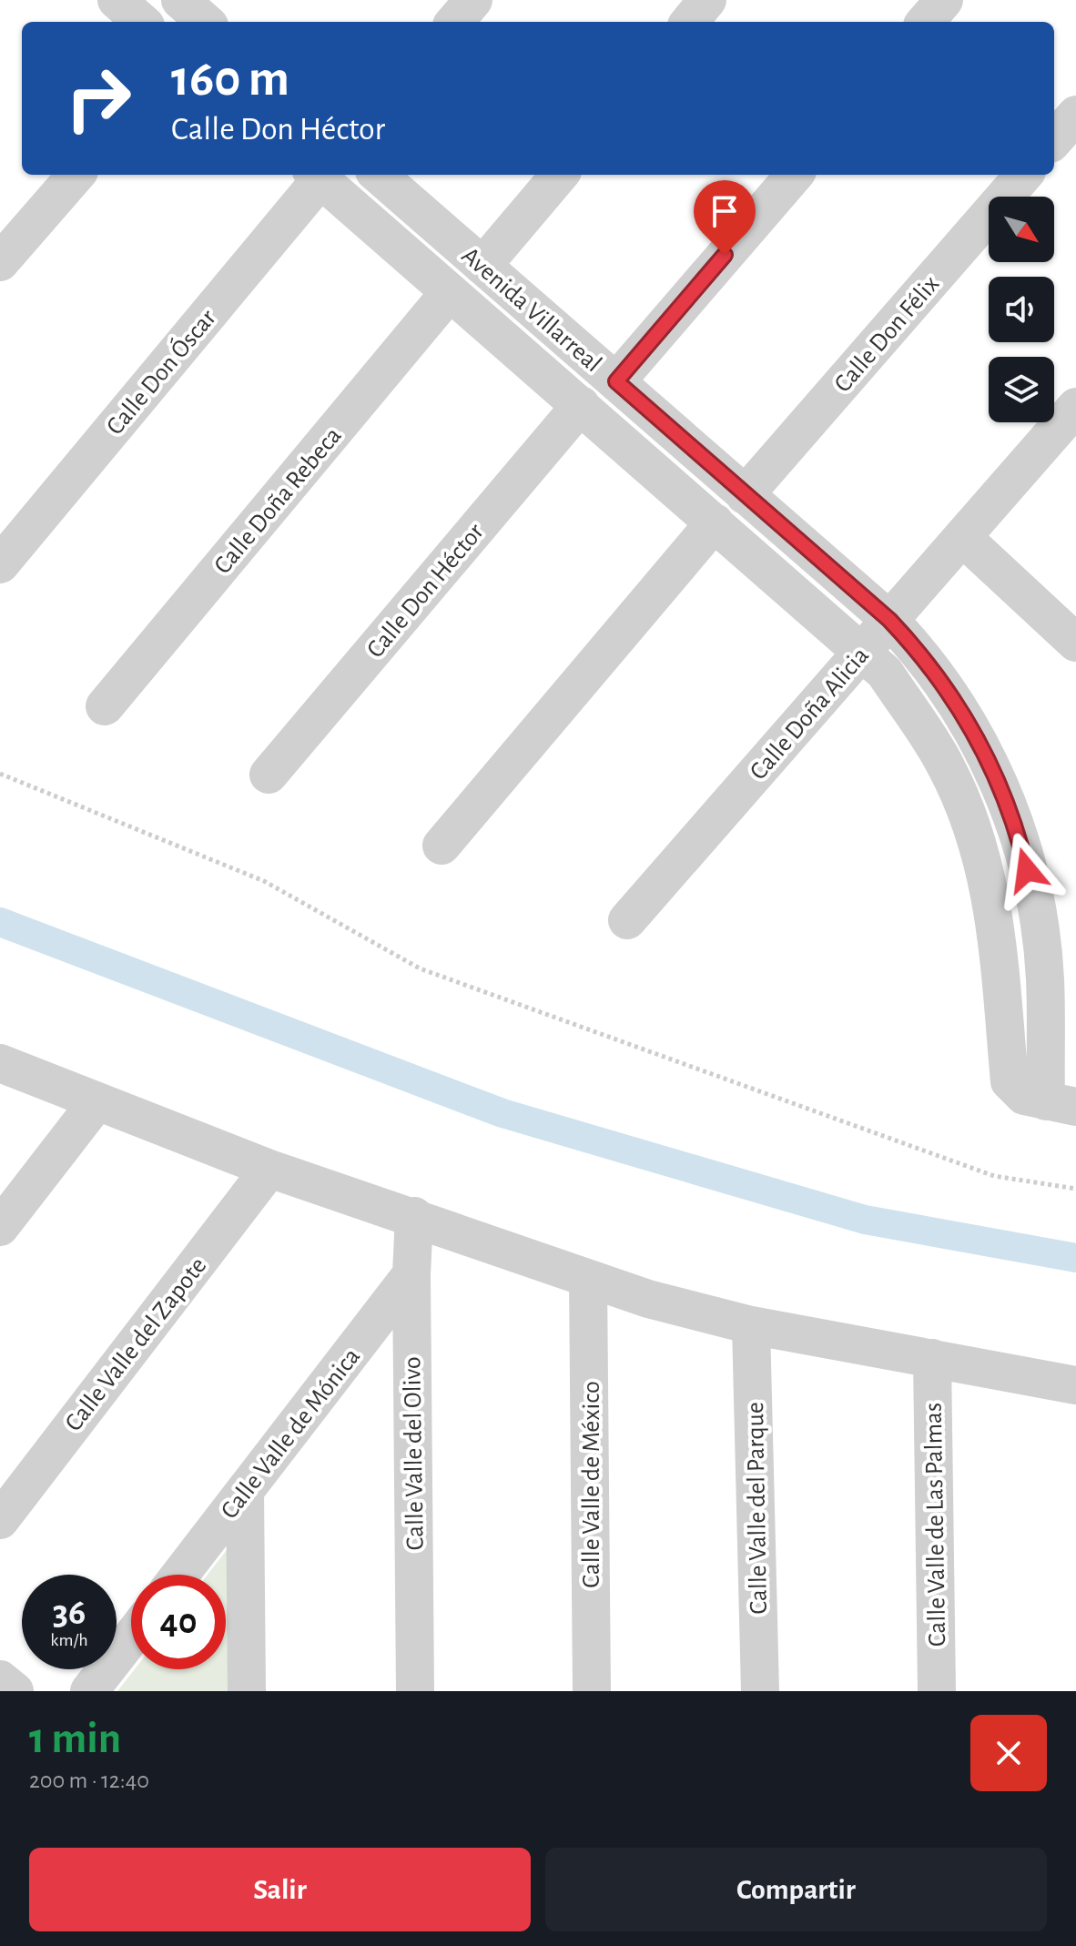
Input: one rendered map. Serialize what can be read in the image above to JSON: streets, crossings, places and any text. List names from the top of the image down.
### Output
{
  "streets": {
    "street": [
      "Avenida Villarreal",
      "Calle Don Félix",
      "Calle Don Óscar",
      "Calle Doña Rebeca",
      "Calle Don Héctor",
      "Calle Doña Alicia",
      "Calle Valle del Zapote",
      "Calle Valle de Mónica",
      "Calle Valle del Olivo",
      "Calle Valle de México",
      "Calle Valle del Parque",
      "Calle Valle de Las Palmas"
    ]
  },
  "crossings": [
    ["Avenida Villarreal", "Calle Don Félix"],
    ["Avenida Villarreal", "Calle Don Óscar"],
    ["Avenida Villarreal", "Calle Doña Rebeca"],
    ["Avenida Villarreal", "Calle Don Héctor"],
    ["Avenida Villarreal", "Calle Doña Alicia"],
    ["Calle Valle de Mónica", "Calle Valle del Olivo"]
  ],
  "north": "bottom right",
  "page": {
    "turn": ["160 m", "Calle Don Héctor"],
    "speed": "36 km/h",
    "limit": "40",
    "heading": ["1 min", "200 m · 12:40"],
    "buttons": ["Salir", "Compartir"]
  }
}
